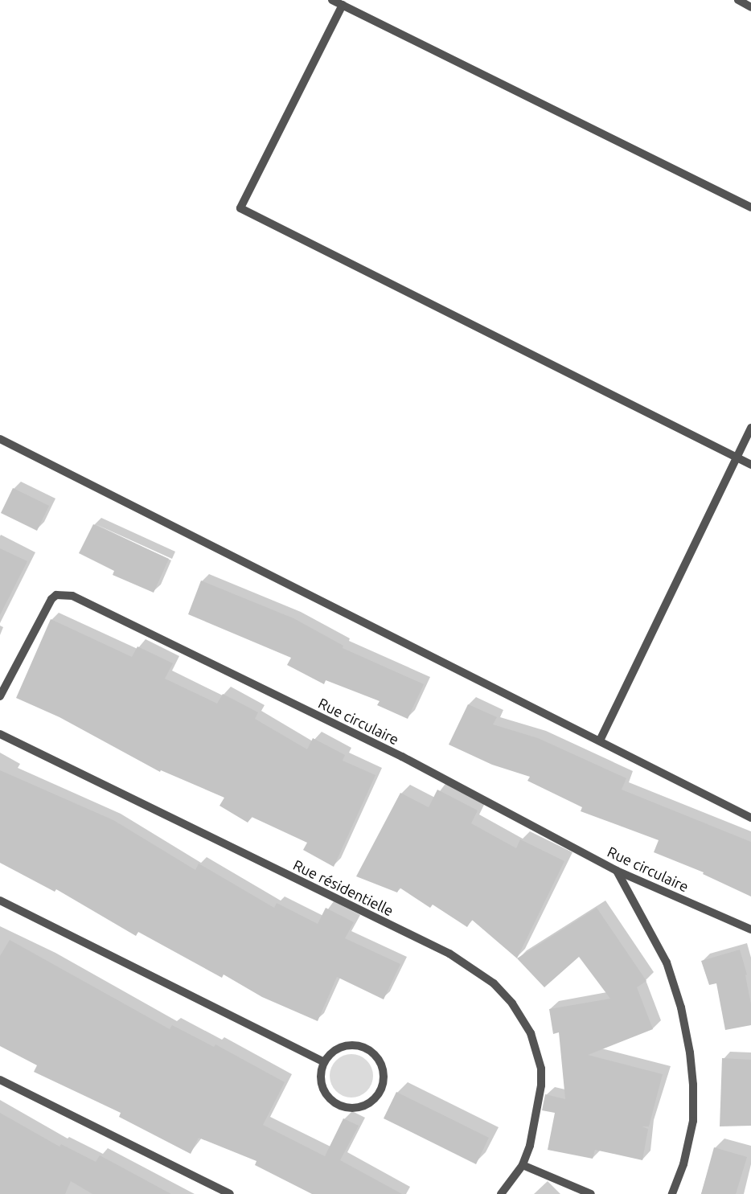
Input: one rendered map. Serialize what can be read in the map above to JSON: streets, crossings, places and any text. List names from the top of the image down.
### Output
{
  "streets": {
    "street": ["Rue circulaire", "Rue résidentielle"]
  }
}
